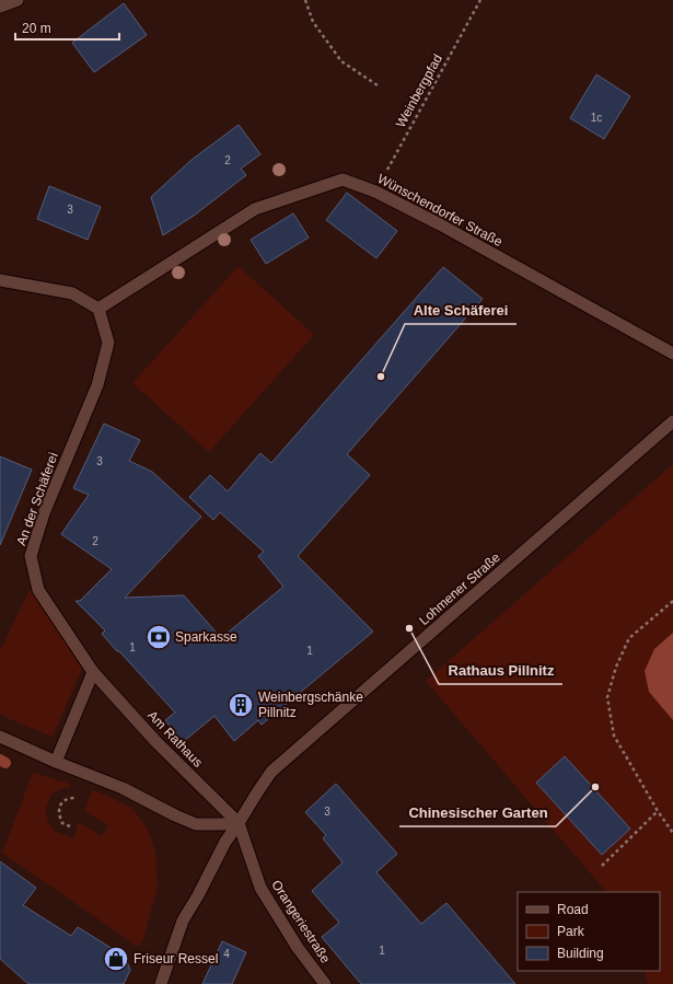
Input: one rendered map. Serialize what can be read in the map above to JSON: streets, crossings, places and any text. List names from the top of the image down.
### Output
{
  "streets": {
    "street": [
      "Wünschendorfer Straße",
      "An der Schäferei",
      "Lohmener Straße",
      "Am Rathaus",
      "Orangeriestraße"
    ],
    "path": ["Weinbergpfad"]
  },
  "crossings": [
    ["Weinbergpfad", "Wünschendorfer Straße"],
    ["Wünschendorfer Straße", "An der Schäferei"],
    ["An der Schäferei", "Am Rathaus"],
    ["Lohmener Straße", "Am Rathaus"],
    ["Lohmener Straße", "Orangeriestraße"],
    ["Am Rathaus", "Orangeriestraße"]
  ],
  "places": {
    "other": ["Alte Schäferei", "Rathaus Pillnitz", "Chinesischer Garten"],
    "bank": ["Sparkasse"],
    "building": ["Weinbergschänke Pillnitz"],
    "shop": ["Friseur Ressel"]
  },
  "house_numbers": [
    "1c",
    "2",
    "3",
    "3",
    "2",
    "1",
    "1",
    "3",
    "1",
    "4"
  ],
  "legend": ["Road", "Park", "Building"],
  "scale_bar": "20 m"
}
